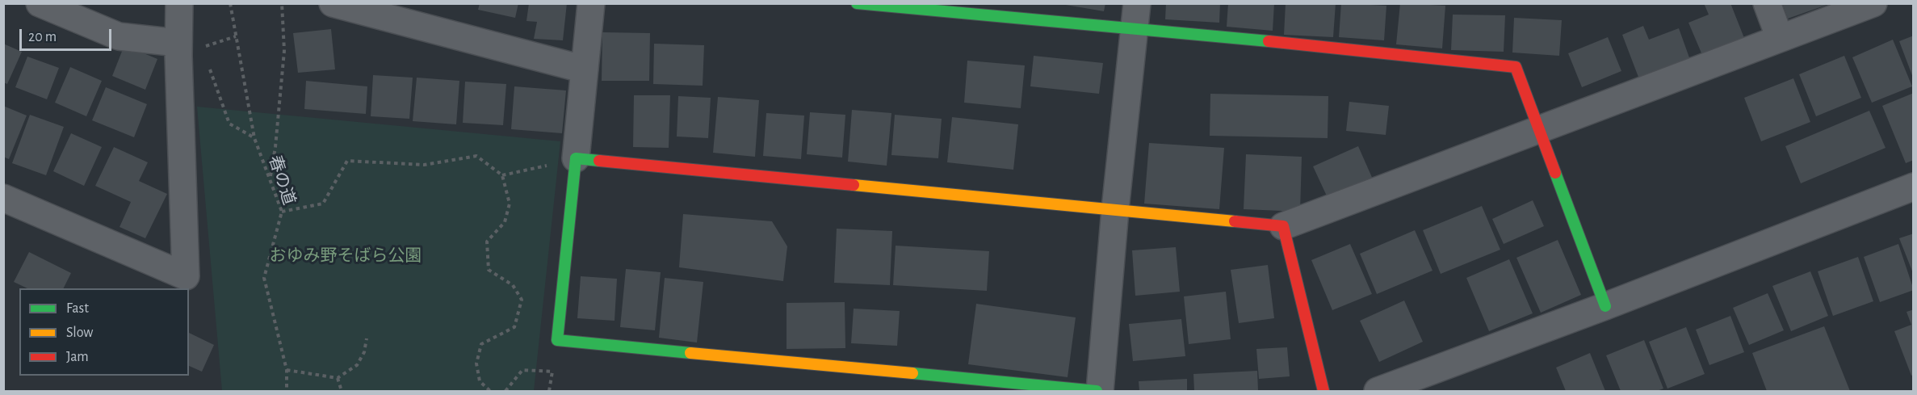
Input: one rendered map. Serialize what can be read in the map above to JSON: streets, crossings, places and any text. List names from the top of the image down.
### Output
{
  "streets": {
    "path": ["春の道"]
  },
  "parks": ["おゆみ野そばら公園"],
  "legend": ["Fast", "Slow", "Jam"],
  "scale_bar": "20 m"
}
